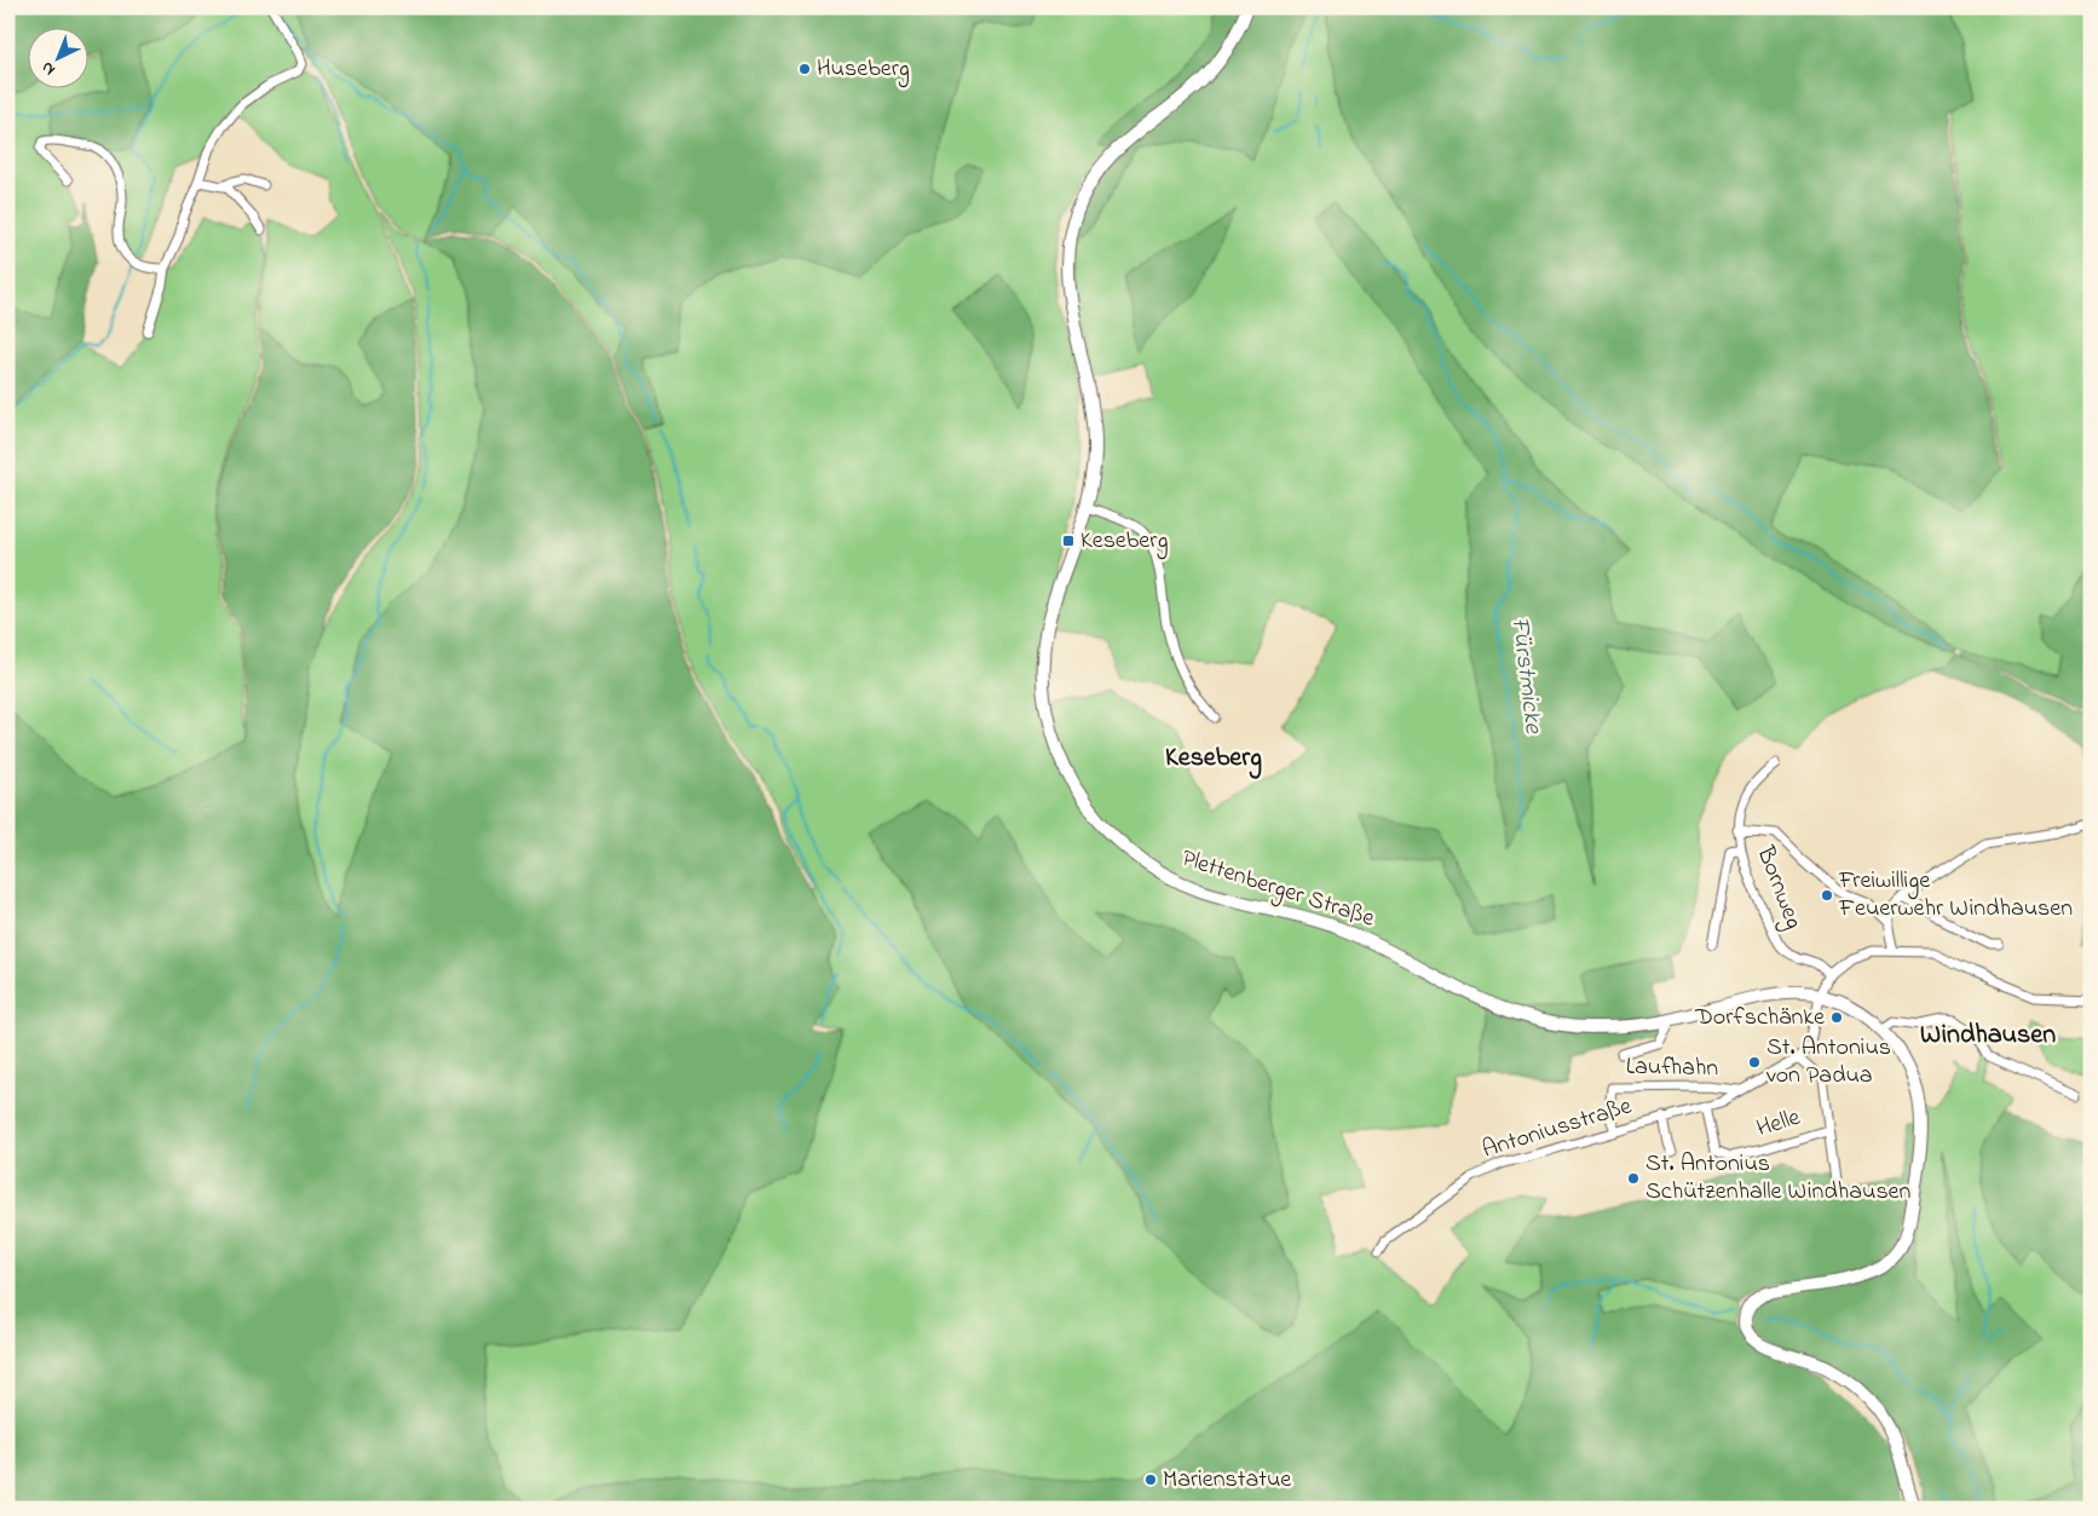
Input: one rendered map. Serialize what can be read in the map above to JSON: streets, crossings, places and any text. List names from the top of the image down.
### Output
{
  "streets": {
    "main road": ["Plettenberger Straße"],
    "street": [
      "Bornweg",
      "Laufhahn",
      "Helle",
      "Antoniusstraße"
    ]
  },
  "crossings": [
    ["Bornweg", "Antoniusstraße"],
    ["Plettenberger Straße", "Antoniusstraße"],
    ["Laufhahn", "Antoniusstraße"],
    ["Helle", "Antoniusstraße"]
  ],
  "districts": ["Keseberg", "Windhausen"],
  "water": ["Fürstmicke"],
  "places": {
    "other": [
      "Huseberg",
      "Freiwillige Feuerwehr Windhausen",
      "Dorfschänke",
      "St. Antonius von Padua",
      "St. Antonius Schützenhalle Windhausen",
      "Marienstatue"
    ],
    "transit": ["Keseberg"]
  },
  "north": "bottom left"
}
